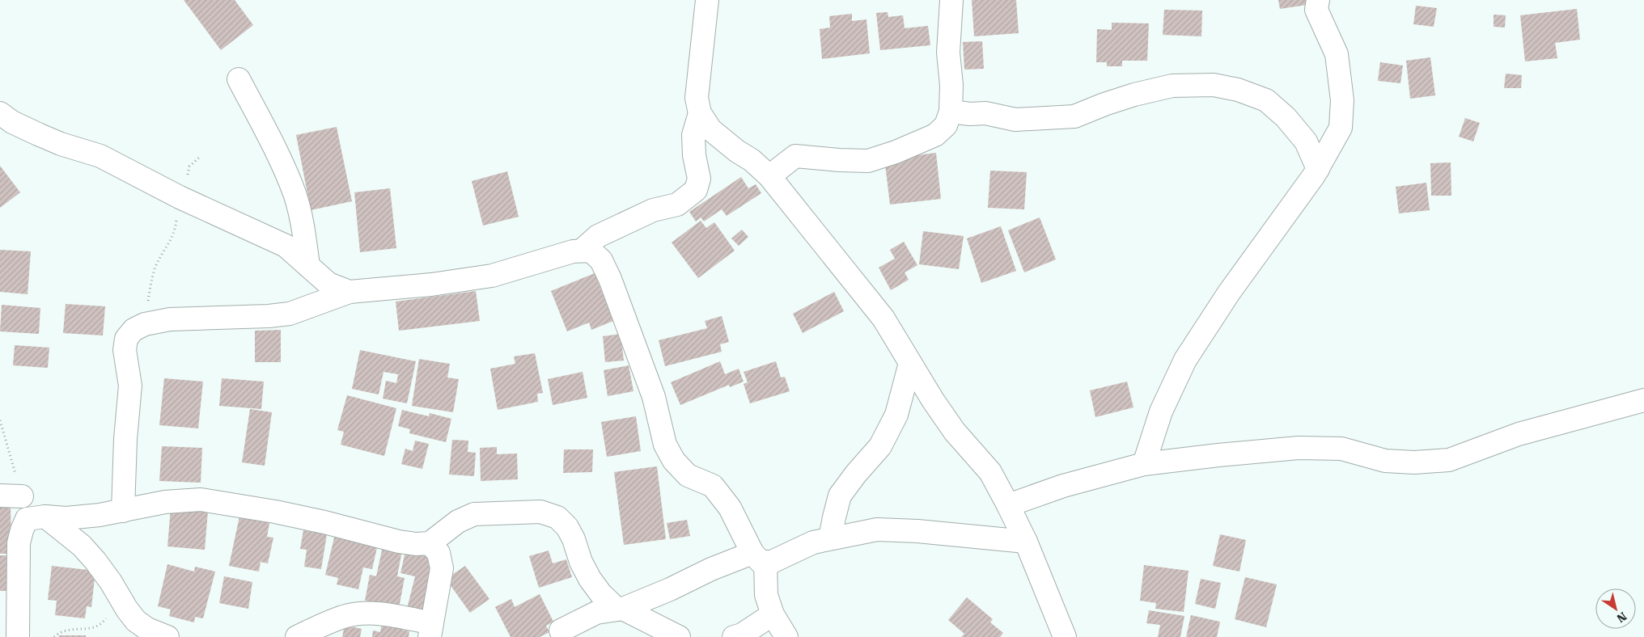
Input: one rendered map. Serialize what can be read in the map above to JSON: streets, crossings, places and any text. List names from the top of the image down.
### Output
{
  "north": "bottom right"
}
